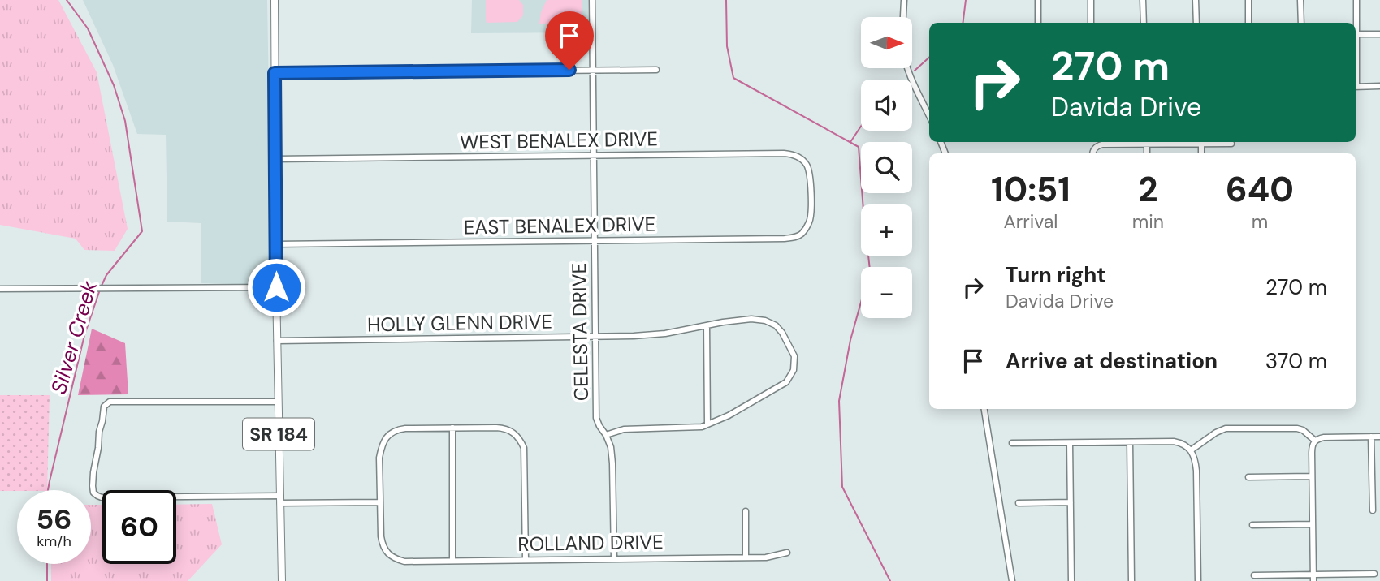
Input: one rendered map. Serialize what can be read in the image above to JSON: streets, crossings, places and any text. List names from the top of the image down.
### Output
{
  "streets": {
    "main road": ["SR 184"],
    "street": [
      "WEST BENALEX DRIVE",
      "EAST BENALEX DRIVE",
      "HOLLY GLENN DRIVE",
      "CELESTA DRIVE",
      "ROLLAND DRIVE"
    ]
  },
  "crossings": [
    ["WEST BENALEX DRIVE", "EAST BENALEX DRIVE"],
    ["WEST BENALEX DRIVE", "CELESTA DRIVE"],
    ["WEST BENALEX DRIVE", "SR 184"],
    ["EAST BENALEX DRIVE", "CELESTA DRIVE"],
    ["EAST BENALEX DRIVE", "SR 184"],
    ["HOLLY GLENN DRIVE", "CELESTA DRIVE"],
    ["HOLLY GLENN DRIVE", "SR 184"],
    ["CELESTA DRIVE", "ROLLAND DRIVE"]
  ],
  "water": ["Silver Creek"],
  "north": "right",
  "page": {
    "map_buttons": ["+", "−"],
    "turn": ["270 m", "Davida Drive"],
    "eta": [
      "10:51",
      "Arrival",
      "2",
      "min",
      "640",
      "m"
    ],
    "list": [
      {
        "name": "Turn right",
        "note": "Davida Drive",
        "value": "270 m"
      },
      {
        "name": "Arrive at destination",
        "value": "370 m"
      }
    ],
    "speed": "56 km/h",
    "limit": "60"
  }
}
